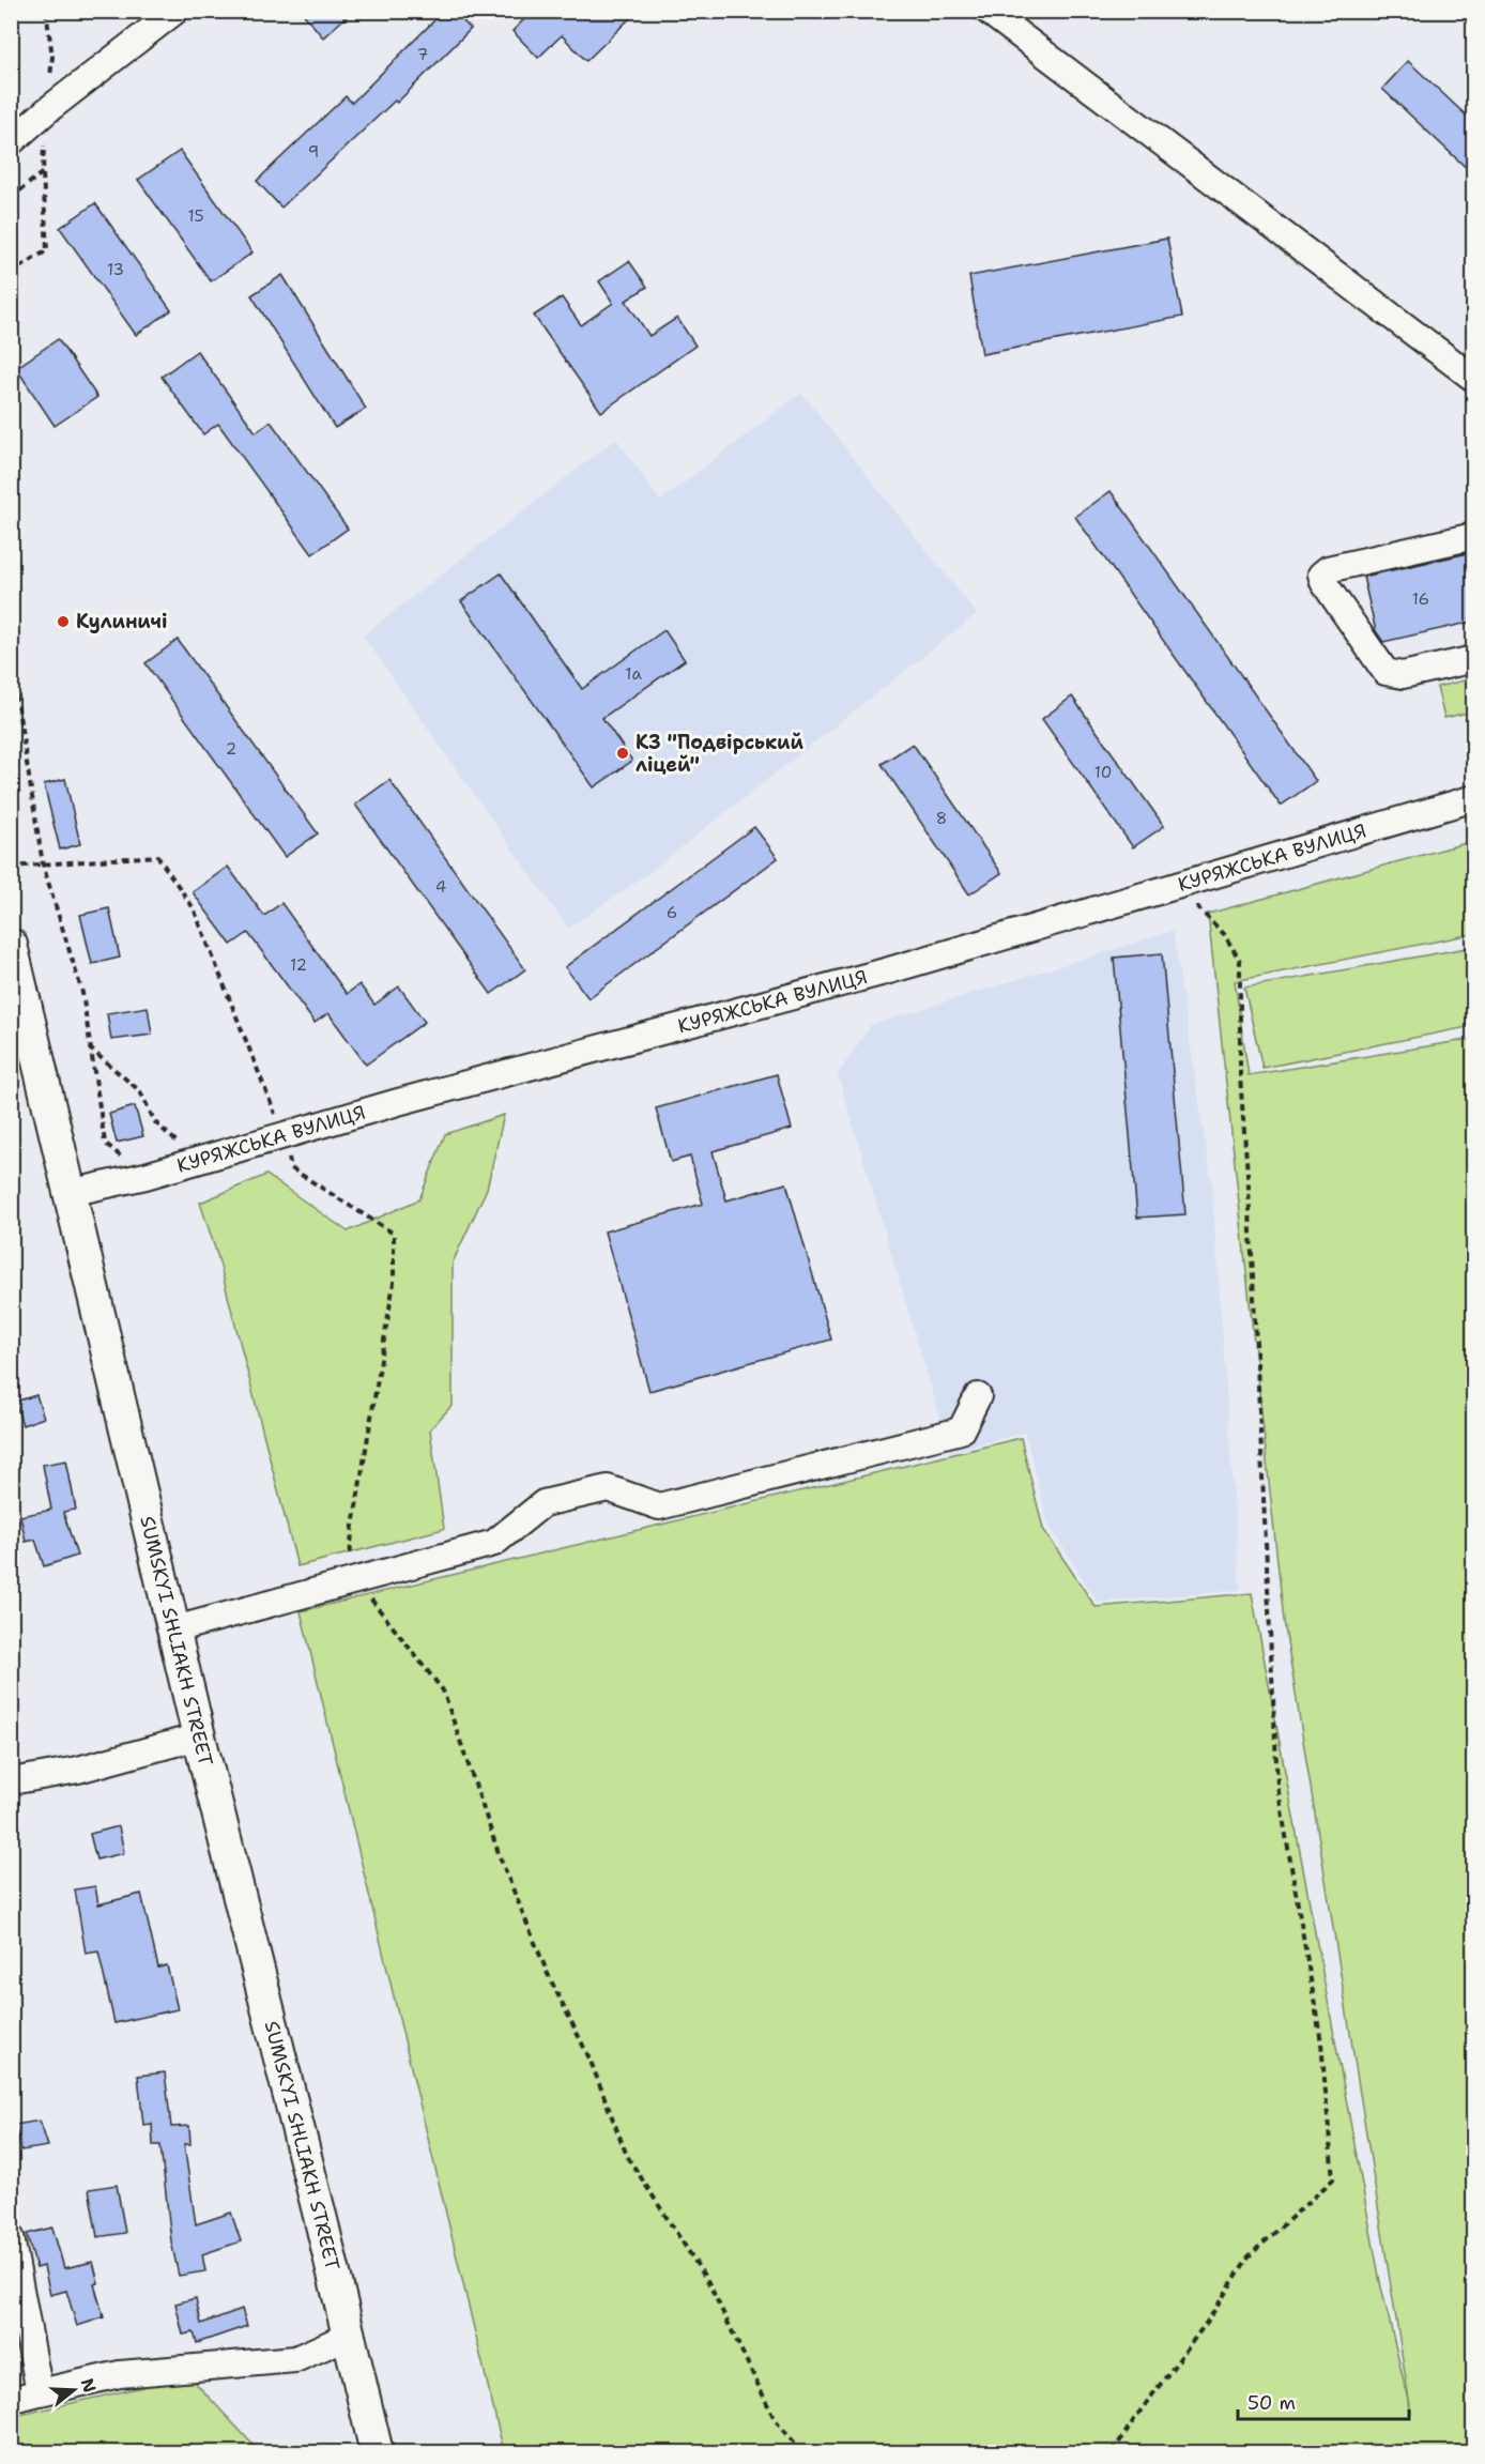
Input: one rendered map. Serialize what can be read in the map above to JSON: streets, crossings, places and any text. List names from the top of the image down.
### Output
{
  "streets": {
    "main road": ["SUMSKYI SHLIAKH STREET"],
    "street": ["КУРЯЖСЬКА ВУЛИЦЯ"]
  },
  "crossings": [
    ["КУРЯЖСЬКА ВУЛИЦЯ", "SUMSKYI SHLIAKH STREET"]
  ],
  "places": ["Кулиничі", "КЗ \"Подвірський ліцей\""],
  "house_numbers": [
    "7",
    "9",
    "15",
    "13",
    "16",
    "1а",
    "2",
    "10",
    "8",
    "4",
    "6",
    "12"
  ],
  "scale_bar": "50 m",
  "north": "right"
}
